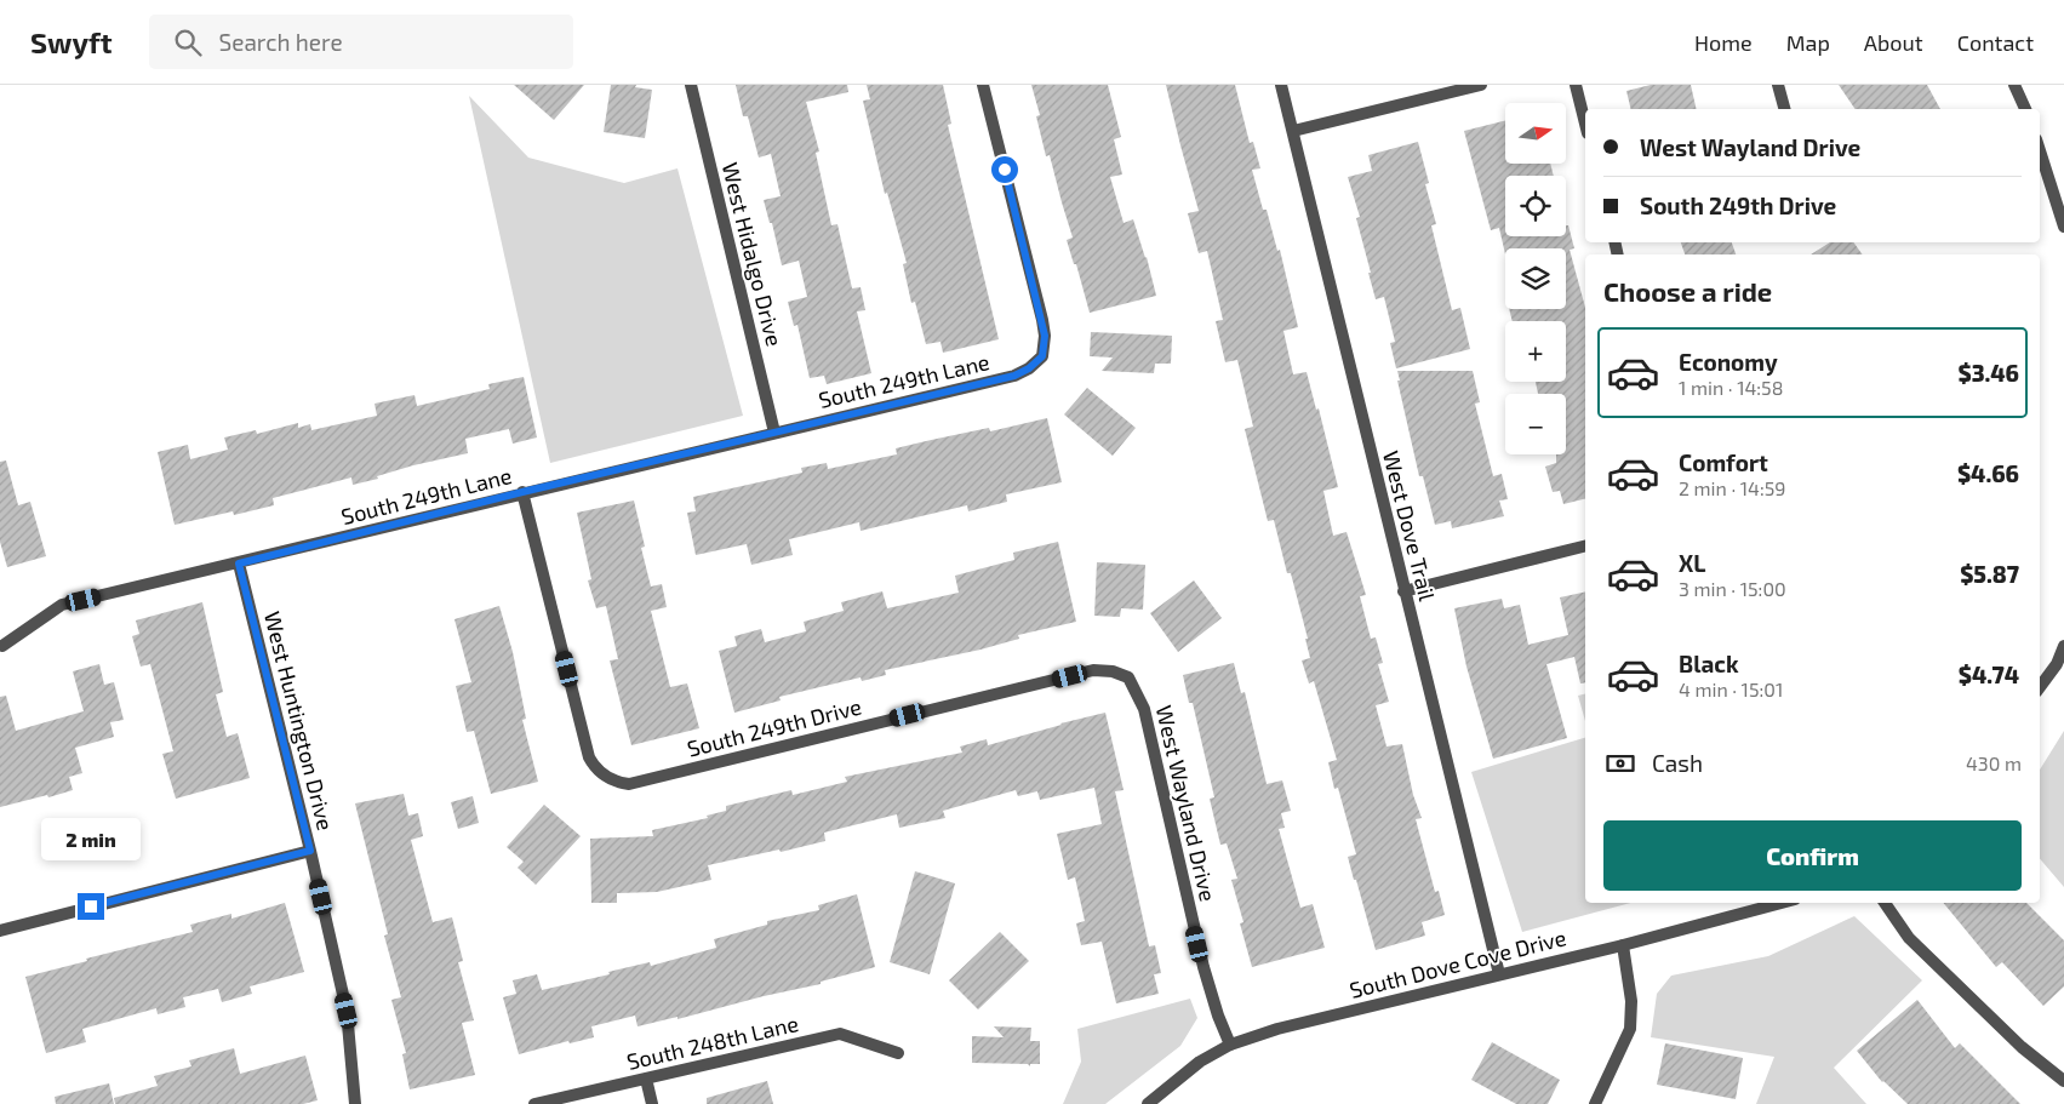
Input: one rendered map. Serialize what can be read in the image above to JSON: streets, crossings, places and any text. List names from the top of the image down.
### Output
{
  "streets": {
    "street": [
      "West Hidalgo Drive",
      "South 249th Lane",
      "West Dove Trail",
      "West Huntington Drive",
      "South 249th Drive",
      "West Wayland Drive",
      "South Dove Cove Drive",
      "South 248th Lane"
    ]
  },
  "crossings": [
    ["West Hidalgo Drive", "South 249th Lane"],
    ["South 249th Lane", "West Huntington Drive"],
    ["South 249th Lane", "South 249th Drive"],
    ["West Dove Trail", "South Dove Cove Drive"],
    ["South 249th Drive", "West Wayland Drive"],
    ["West Wayland Drive", "South Dove Cove Drive"]
  ],
  "north": "right",
  "page": {
    "header": "Swyft",
    "search": "Search here",
    "nav": [
      "Home",
      "Map",
      "About",
      "Contact"
    ],
    "map_buttons": ["+", "−"],
    "banner": ["West Wayland Drive", "South 249th Drive"],
    "heading": "Choose a ride",
    "list": [
      {
        "name": "Economy",
        "note": "1 min · 14:58",
        "value": "$3.46"
      },
      {
        "name": "Comfort",
        "note": "2 min · 14:59",
        "value": "$4.66"
      },
      {
        "name": "XL",
        "note": "3 min · 15:00",
        "value": "$5.87"
      },
      {
        "name": "Black",
        "note": "4 min · 15:01",
        "value": "$4.74"
      }
    ],
    "pay": ["Cash", "430 m"],
    "buttons": "Confirm",
    "bubble": "2 min"
  }
}
